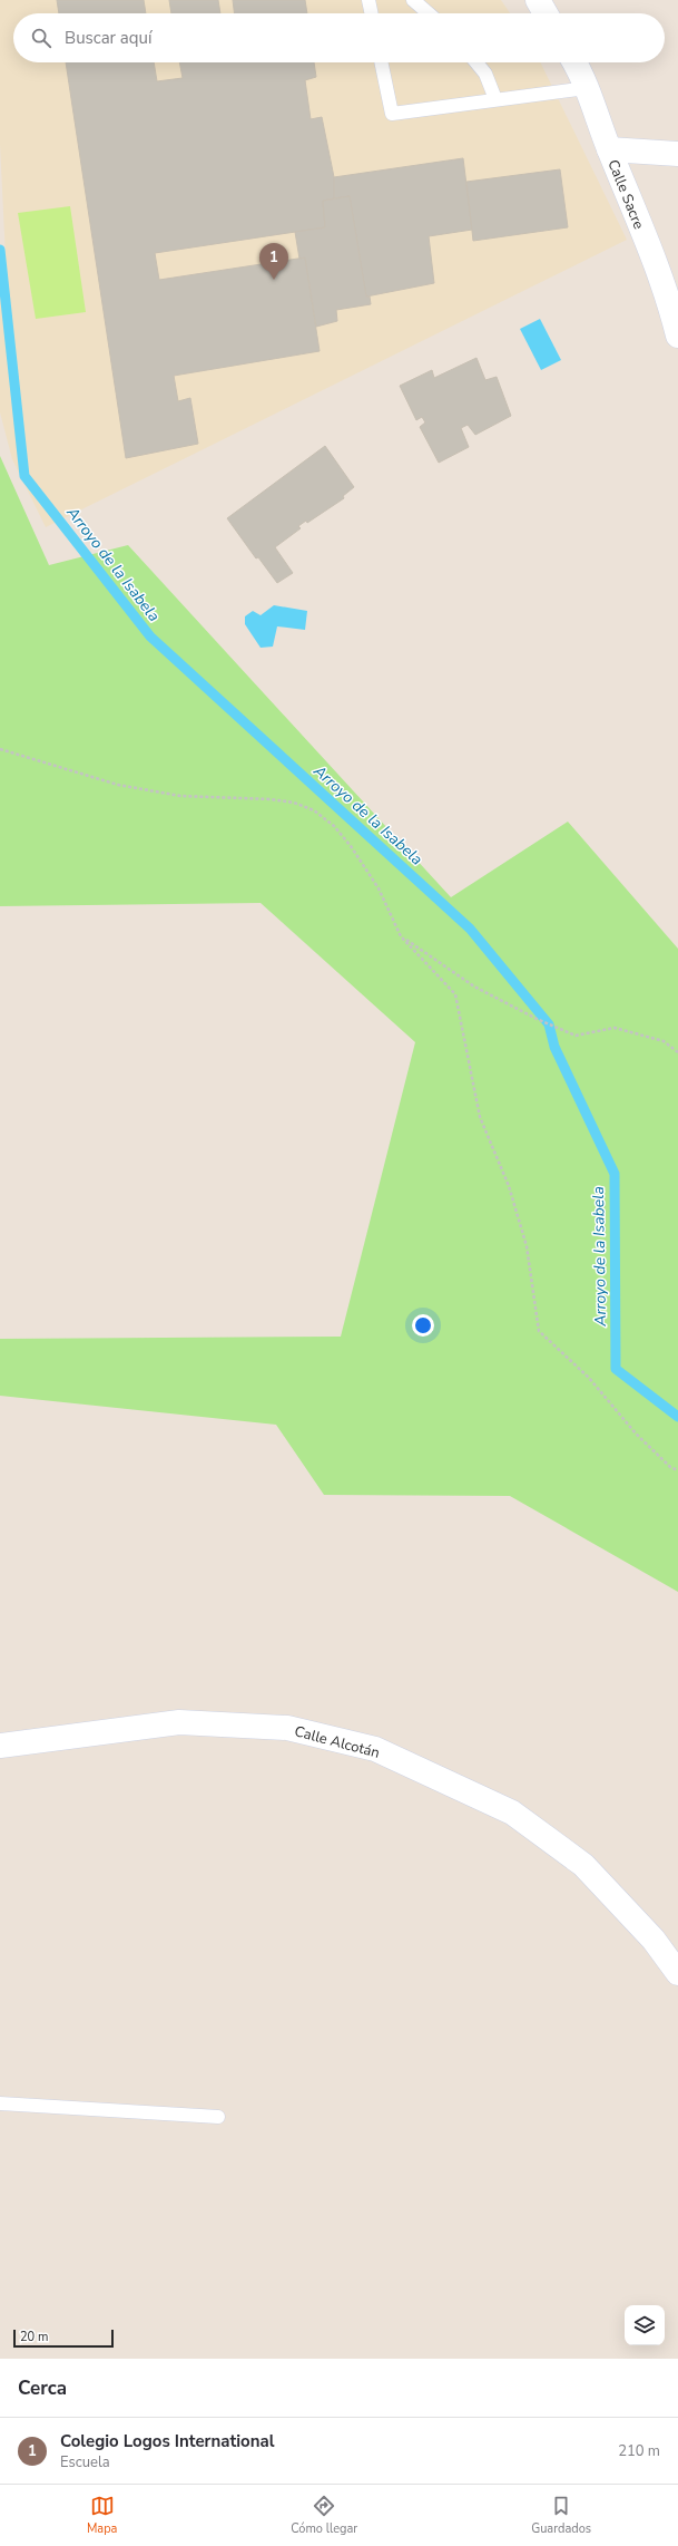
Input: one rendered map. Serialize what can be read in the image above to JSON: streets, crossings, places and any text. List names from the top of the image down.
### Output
{
  "streets": {
    "street": ["Calle Sacre", "Calle Alcotán"]
  },
  "water": ["Arroyo de la Isabela"],
  "scale_bar": "20 m",
  "page": {
    "search": "Buscar aquí",
    "pins": "1",
    "scale": "20 m",
    "heading": "Cerca",
    "list": [
      {
        "mark": "1",
        "name": "Colegio Logos International",
        "note": "Escuela",
        "value": "210 m"
      }
    ],
    "nav": ["Mapa", "Cómo llegar", "Guardados"]
  }
}
